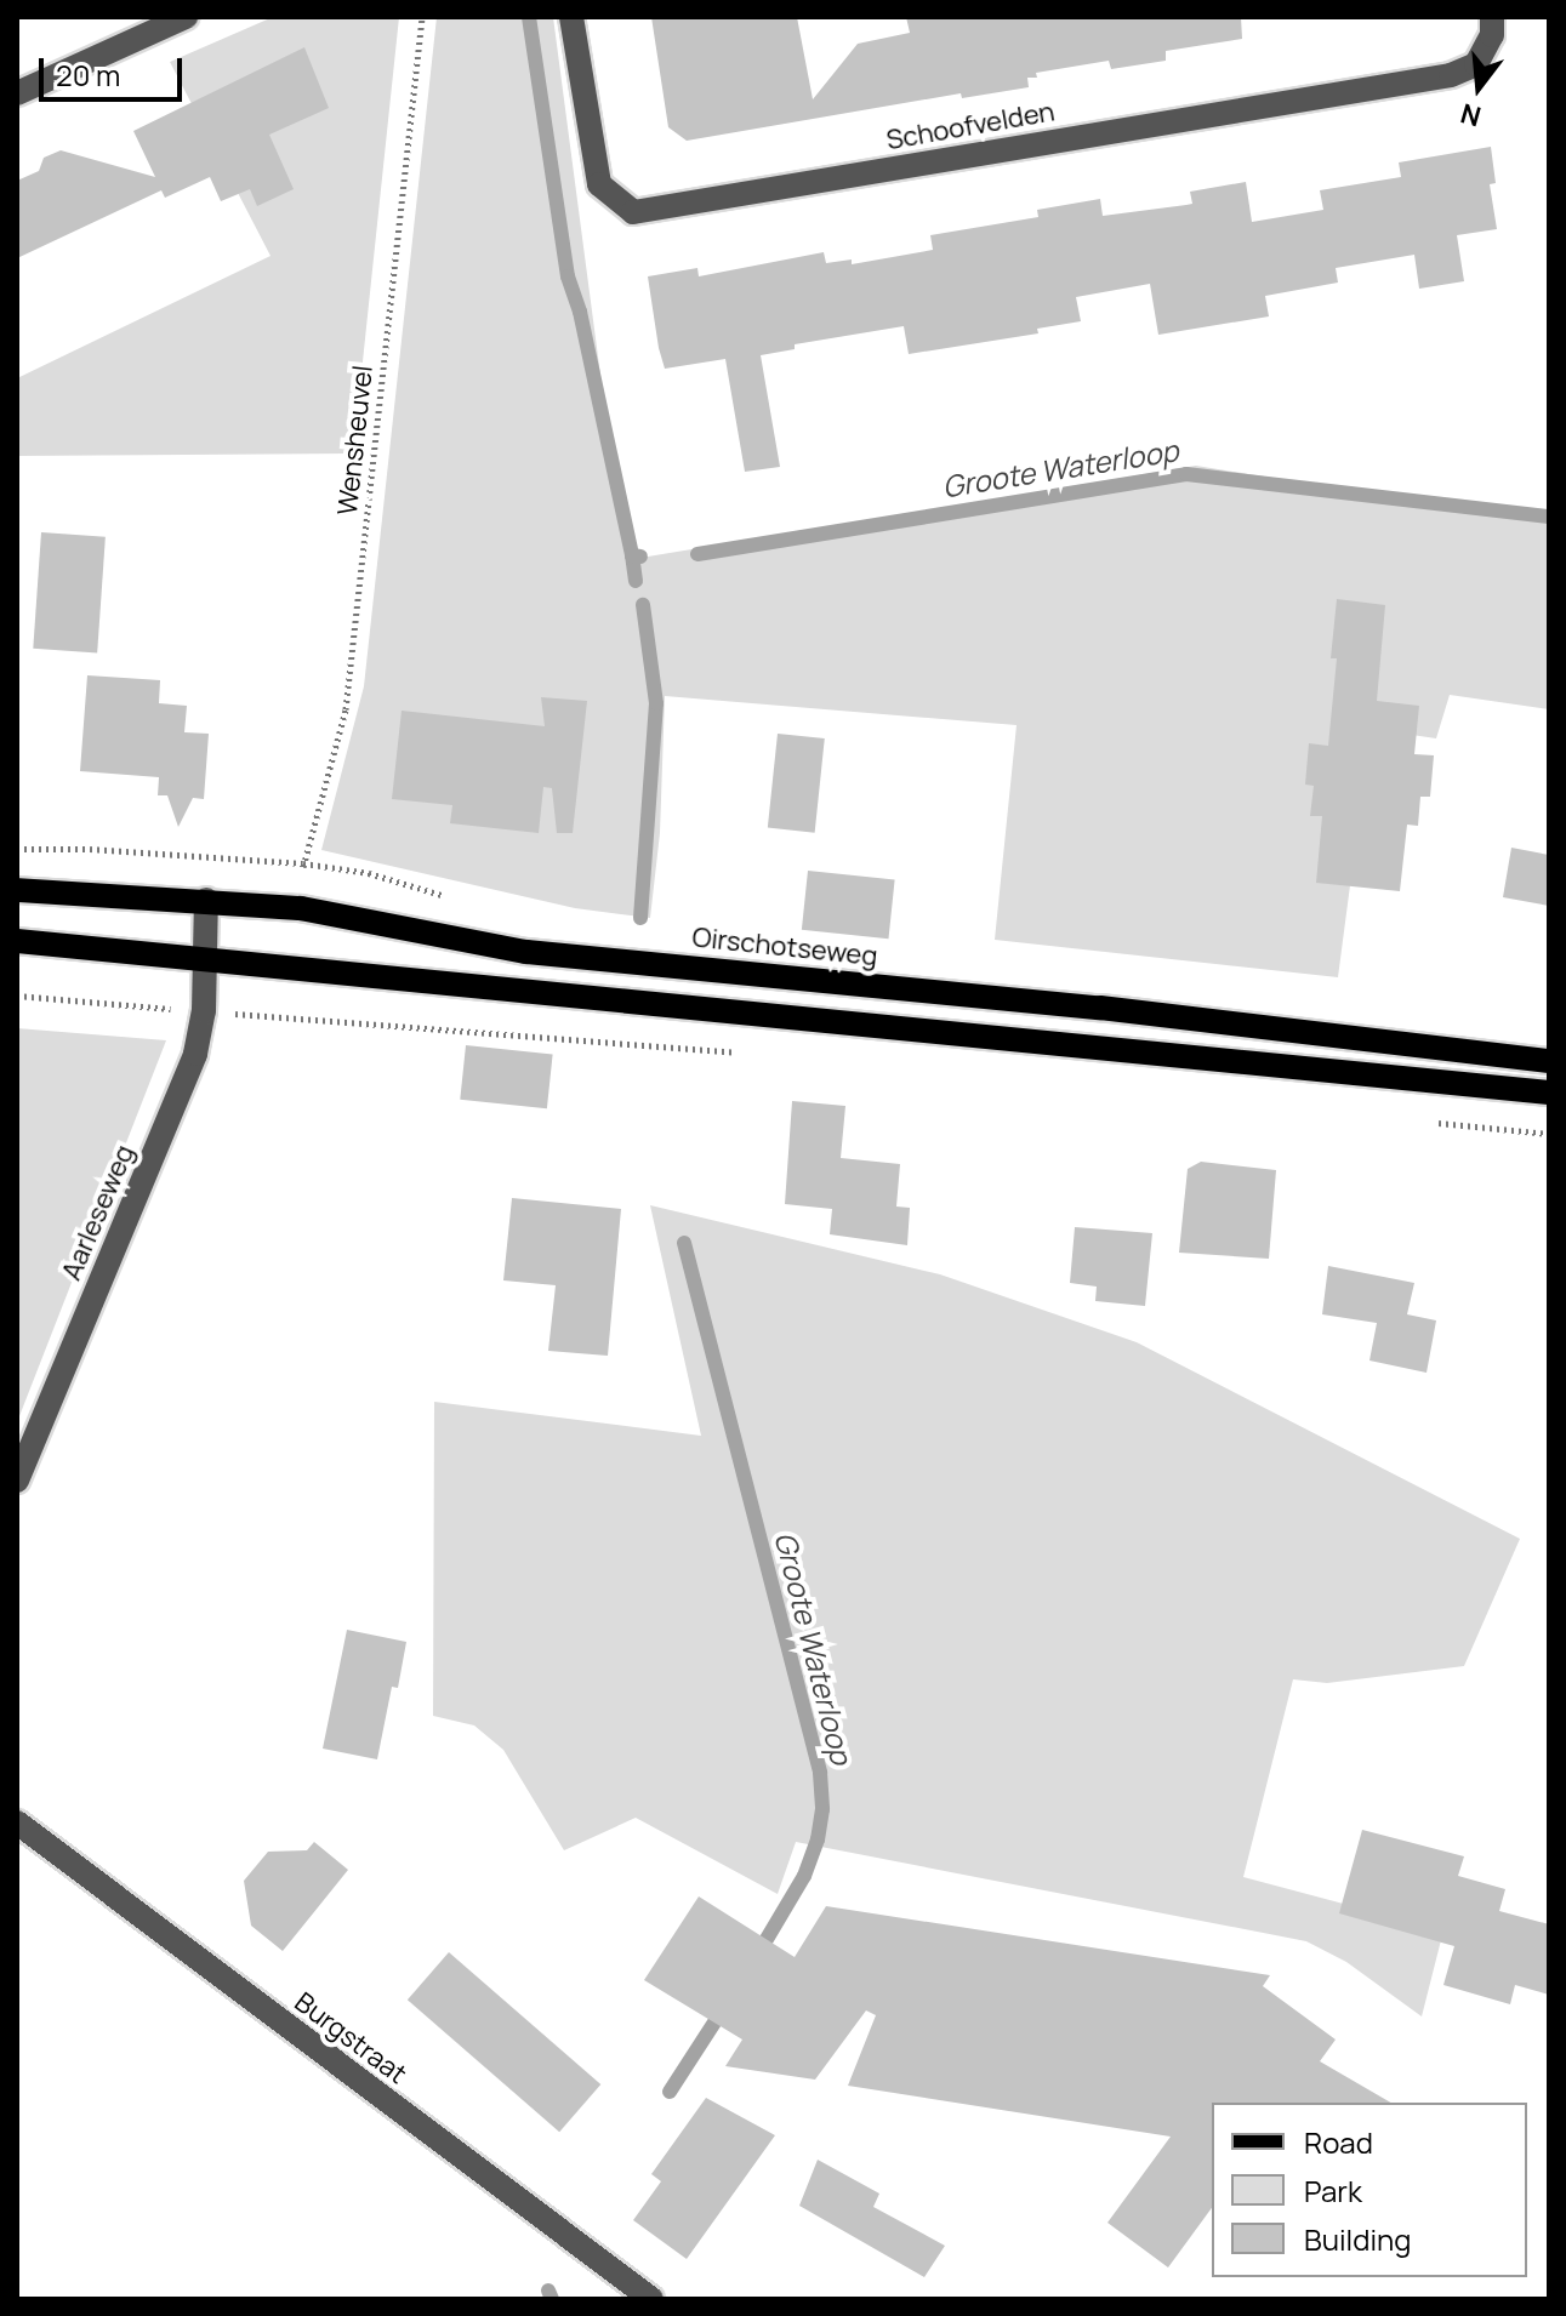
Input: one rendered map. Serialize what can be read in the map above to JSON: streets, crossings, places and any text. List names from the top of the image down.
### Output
{
  "streets": {
    "main road": ["Oirschotseweg"],
    "street": ["Schoofvelden", "Aarleseweg", "Burgstraat"],
    "path": ["Wensheuvel"]
  },
  "crossings": [
    ["Oirschotseweg", "Aarleseweg"]
  ],
  "water": ["Groote Waterloop"],
  "legend": ["Road", "Park", "Building"],
  "scale_bar": "20 m",
  "north": "bottom"
}
